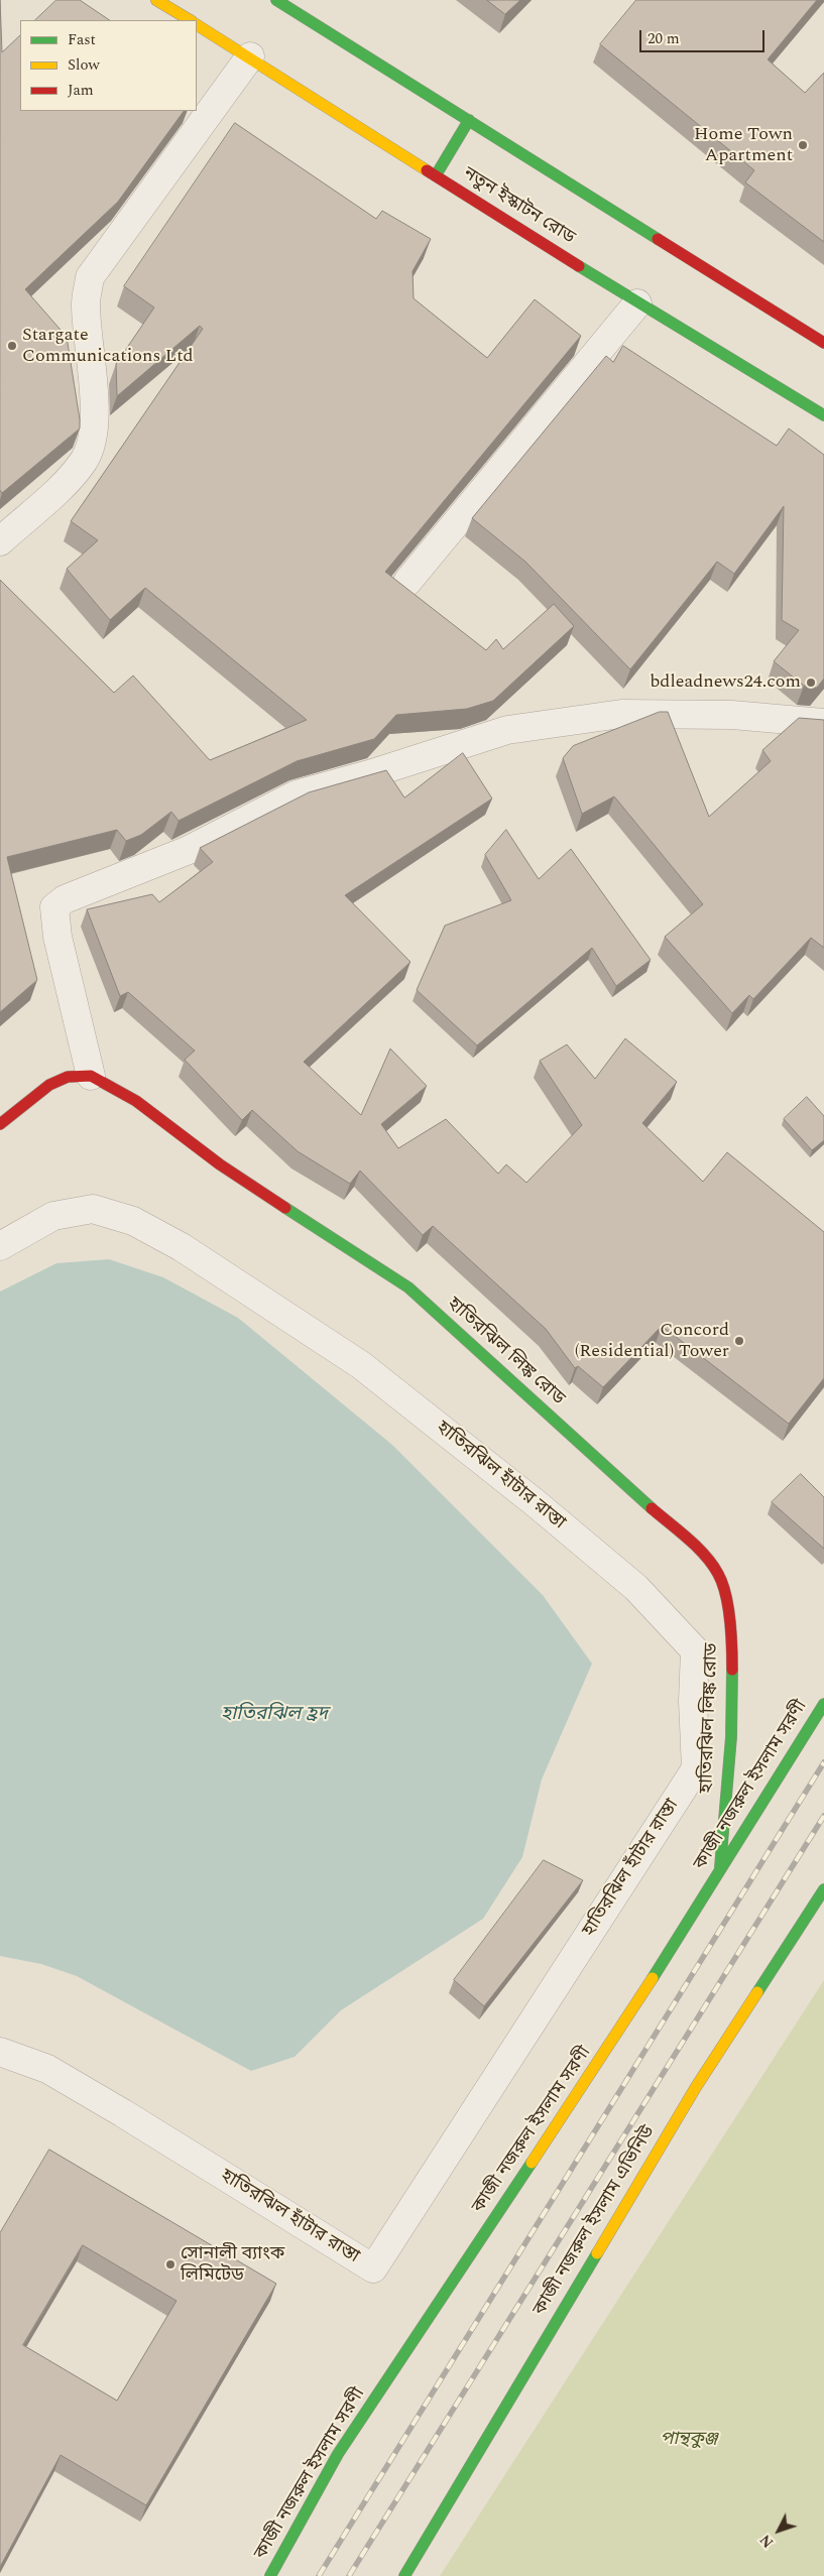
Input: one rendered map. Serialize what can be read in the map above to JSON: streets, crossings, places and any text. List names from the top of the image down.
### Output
{
  "streets": {
    "main road": [
      "নতুন ইস্কাটন রোড",
      "হাতিরঝিল লিঙ্ক রোড",
      "কাজী নজরুল ইসলাম সরণী",
      "কাজী নজরুল ইসলাম এভিনিউ"
    ],
    "street": ["হাতিরঝিল হাঁটার রাস্তা"]
  },
  "crossings": [
    ["হাতিরঝিল লিঙ্ক রোড", "কাজী নজরুল ইসলাম সরণী"]
  ],
  "water": ["হাতিরঝিল হ্রদ"],
  "parks": ["পান্থকুঞ্জ"],
  "places": [
    "Home Town Apartment",
    "Stargate Communications Ltd",
    "bdleadnews24.com",
    "Concord (Residential) Tower",
    "সোনালী ব্যাংক লিমিটেড"
  ],
  "legend": ["Fast", "Slow", "Jam"],
  "scale_bar": "20 m",
  "north": "bottom left"
}
